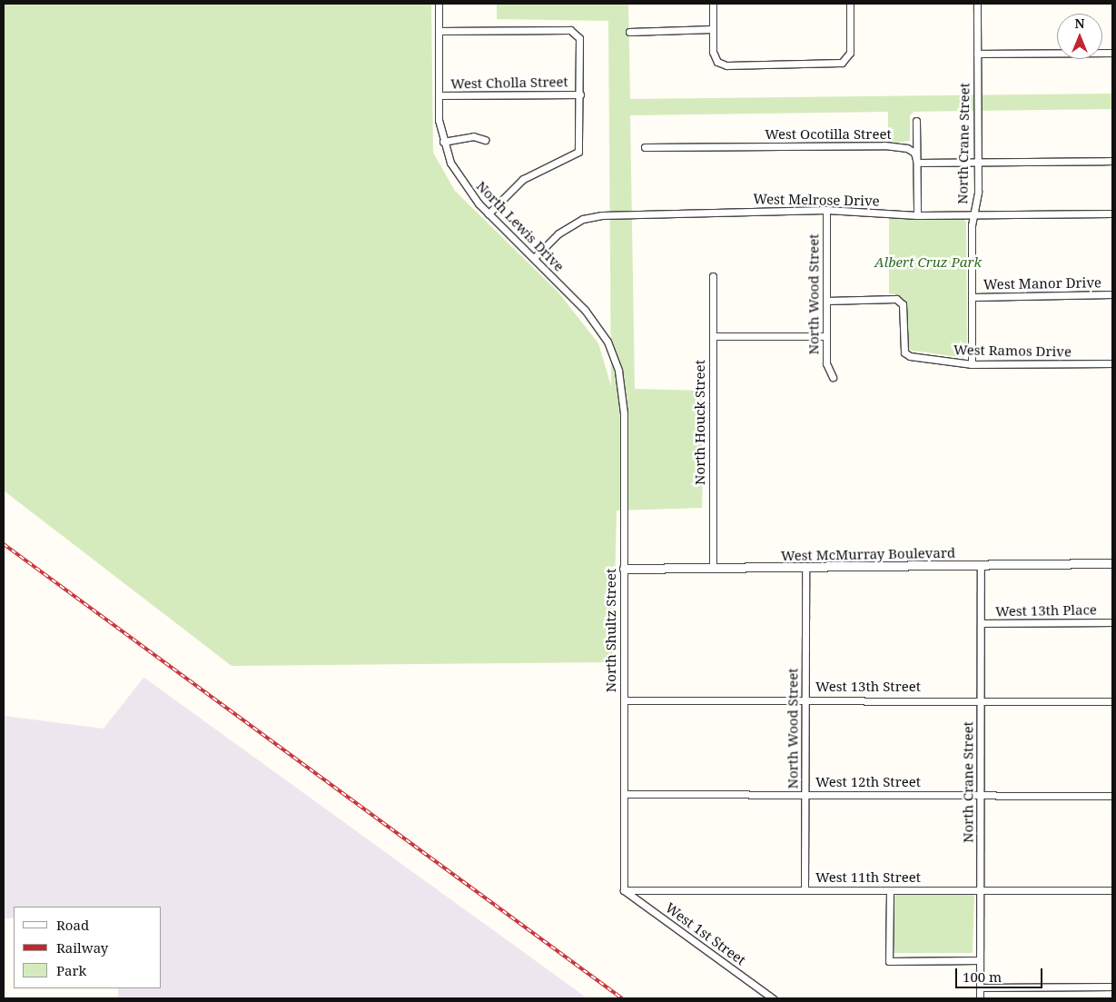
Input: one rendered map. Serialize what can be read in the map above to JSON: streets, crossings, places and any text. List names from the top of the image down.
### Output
{
  "streets": {
    "street": [
      "West Cholla Street",
      "West Ocotilla Street",
      "North Crane Street",
      "West Melrose Drive",
      "North Lewis Drive",
      "West Manor Drive",
      "North Wood Street",
      "West Ramos Drive",
      "North Houck Street",
      "West McMurray Boulevard",
      "West 13th Place",
      "North Shultz Street",
      "West 13th Street",
      "West 12th Street",
      "West 11th Street",
      "West 1st Street"
    ]
  },
  "crossings": [
    ["West Cholla Street", "North Lewis Drive"],
    ["North Crane Street", "West Melrose Drive"],
    ["North Crane Street", "West Manor Drive"],
    ["North Crane Street", "West Ramos Drive"],
    ["North Crane Street", "West McMurray Boulevard"],
    ["North Crane Street", "West 13th Place"],
    ["North Crane Street", "West 13th Street"],
    ["North Crane Street", "West 12th Street"],
    ["North Crane Street", "West 11th Street"],
    ["West Melrose Drive", "North Lewis Drive"],
    ["West Melrose Drive", "North Wood Street"],
    ["North Lewis Drive", "North Shultz Street"],
    ["North Wood Street", "West Ramos Drive"],
    ["North Wood Street", "West McMurray Boulevard"],
    ["North Wood Street", "West 13th Street"],
    ["North Wood Street", "West 12th Street"],
    ["North Wood Street", "West 11th Street"],
    ["North Houck Street", "West McMurray Boulevard"],
    ["West McMurray Boulevard", "North Shultz Street"],
    ["North Shultz Street", "West 13th Street"],
    ["North Shultz Street", "West 12th Street"],
    ["North Shultz Street", "West 11th Street"],
    ["North Shultz Street", "West 1st Street"],
    ["West 11th Street", "West 1st Street"]
  ],
  "parks": ["Albert Cruz Park"],
  "legend": ["Road", "Railway", "Park"],
  "scale_bar": "100 m",
  "north": "top"
}
